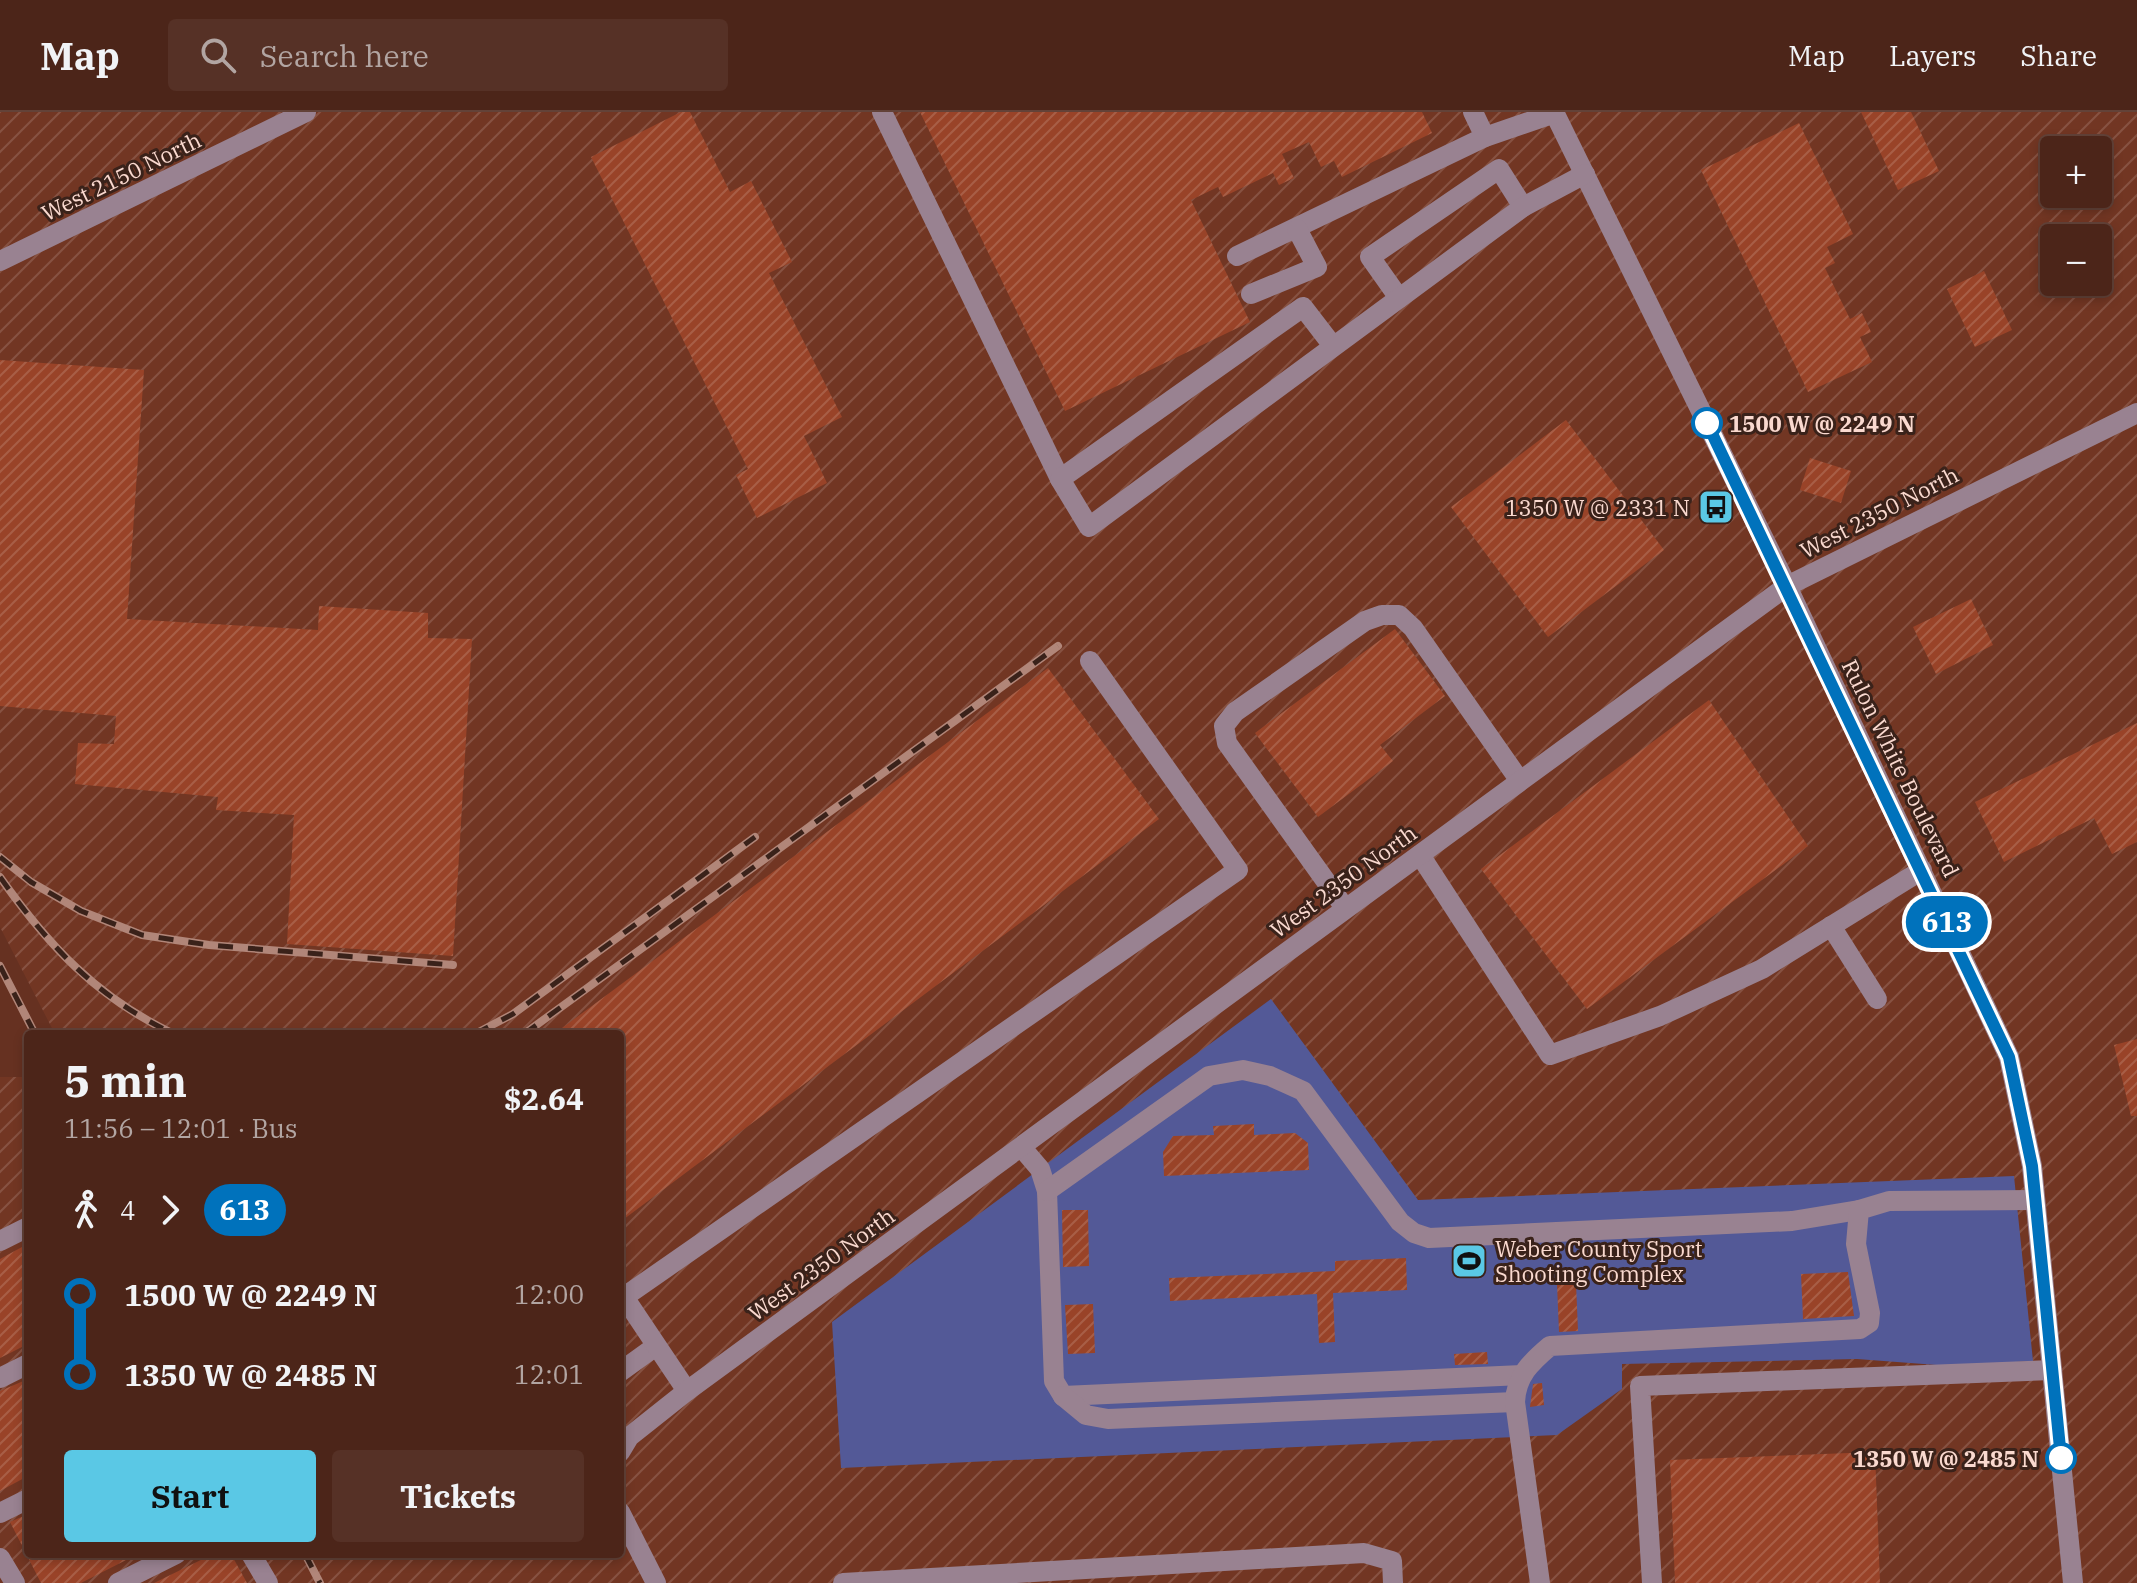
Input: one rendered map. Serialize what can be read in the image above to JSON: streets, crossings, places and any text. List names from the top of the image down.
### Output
{
  "streets": {
    "street": ["West 2150 North", "West 2350 North", "Rulon White Boulevard"]
  },
  "crossings": [
    ["West 2350 North", "Rulon White Boulevard"]
  ],
  "places": {
    "other": ["1500 W @ 2249 N", "1350 W @ 2485 N"],
    "bus stop": ["1350 W @ 2331 N"],
    "sports": ["Weber County Sport Shooting Complex"]
  },
  "lines": ["bus line 613"],
  "page": {
    "header": "Map",
    "search": "Search here",
    "nav": ["Map", "Layers", "Share"],
    "on_map": "613",
    "map_buttons": ["+", "−"],
    "heading": ["5 min", "11:56 – 12:01 · Bus", "$2.64"],
    "legs": ["4", "613"],
    "list": [
      {
        "name": "1500 W @ 2249 N",
        "value": "12:00"
      },
      {
        "name": "1350 W @ 2485 N",
        "value": "12:01"
      }
    ],
    "buttons": ["Start", "Tickets"]
  }
}
